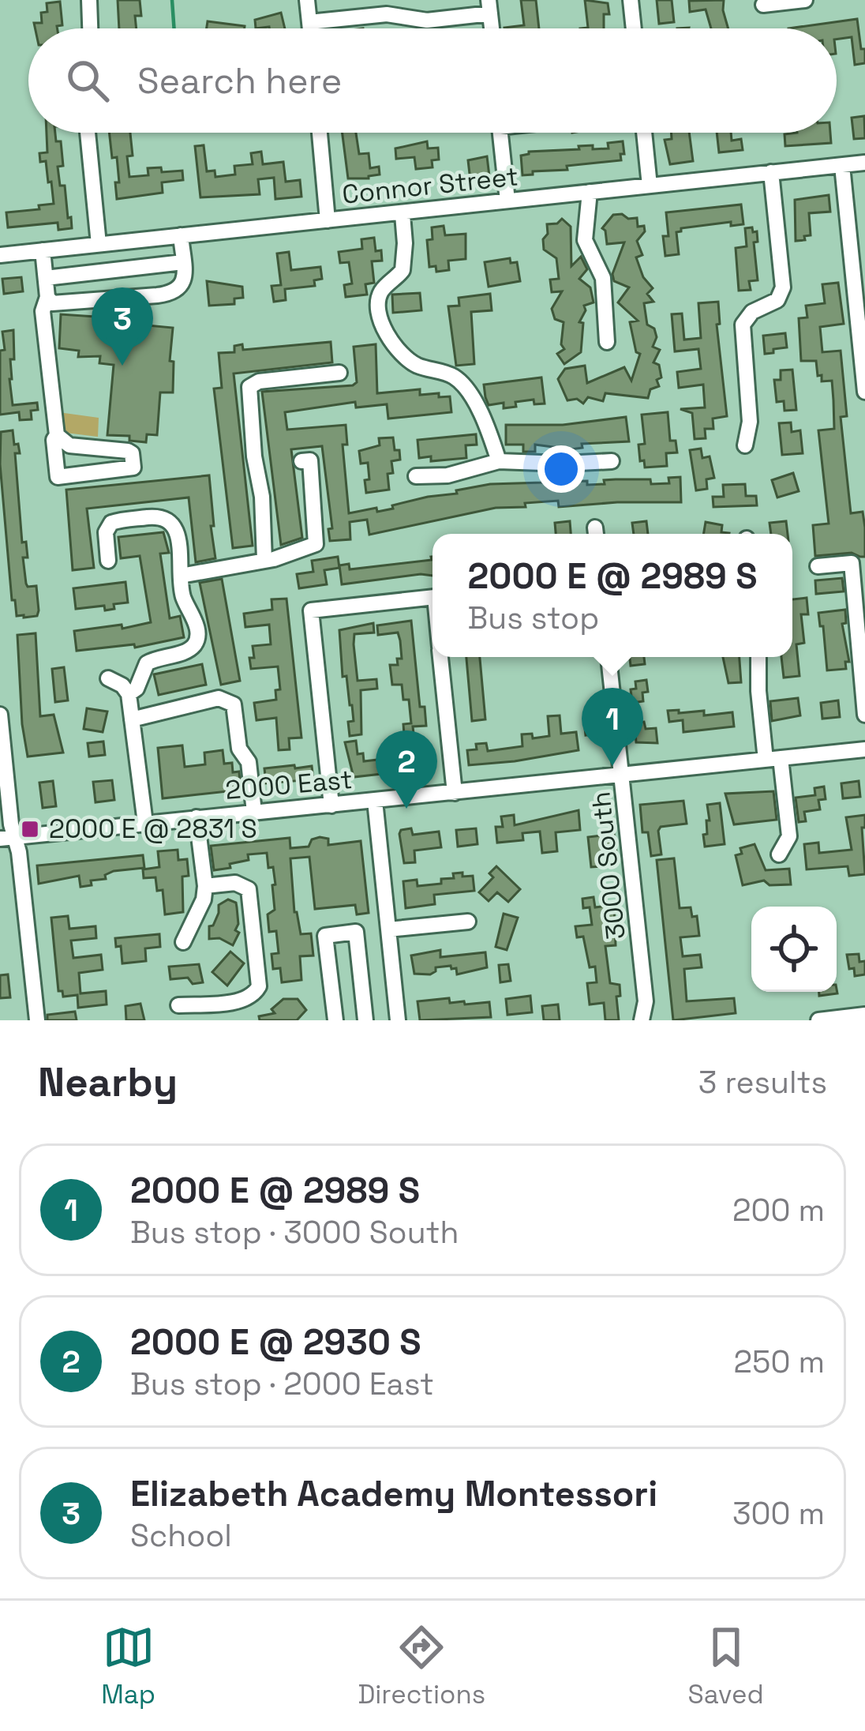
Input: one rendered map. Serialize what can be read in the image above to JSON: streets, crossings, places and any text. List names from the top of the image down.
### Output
{
  "streets": {
    "street": ["Connor Street", "2000 East", "3000 South"]
  },
  "crossings": [
    ["2000 East", "3000 South"]
  ],
  "places": {
    "transit": ["2000 E @ 2831 S"]
  },
  "page": {
    "search": "Search here",
    "pins": ["3", "1", "2"],
    "popup": ["2000 E @ 2989 S", "Bus stop"],
    "heading": ["Nearby", "3 results"],
    "list": [
      {
        "mark": "1",
        "name": "2000 E @ 2989 S",
        "note": "Bus stop · 3000 South",
        "value": "200 m"
      },
      {
        "mark": "2",
        "name": "2000 E @ 2930 S",
        "note": "Bus stop · 2000 East",
        "value": "250 m"
      },
      {
        "mark": "3",
        "name": "Elizabeth Academy Montessori",
        "note": "School",
        "value": "300 m"
      }
    ],
    "nav": ["Map", "Directions", "Saved"]
  }
}
